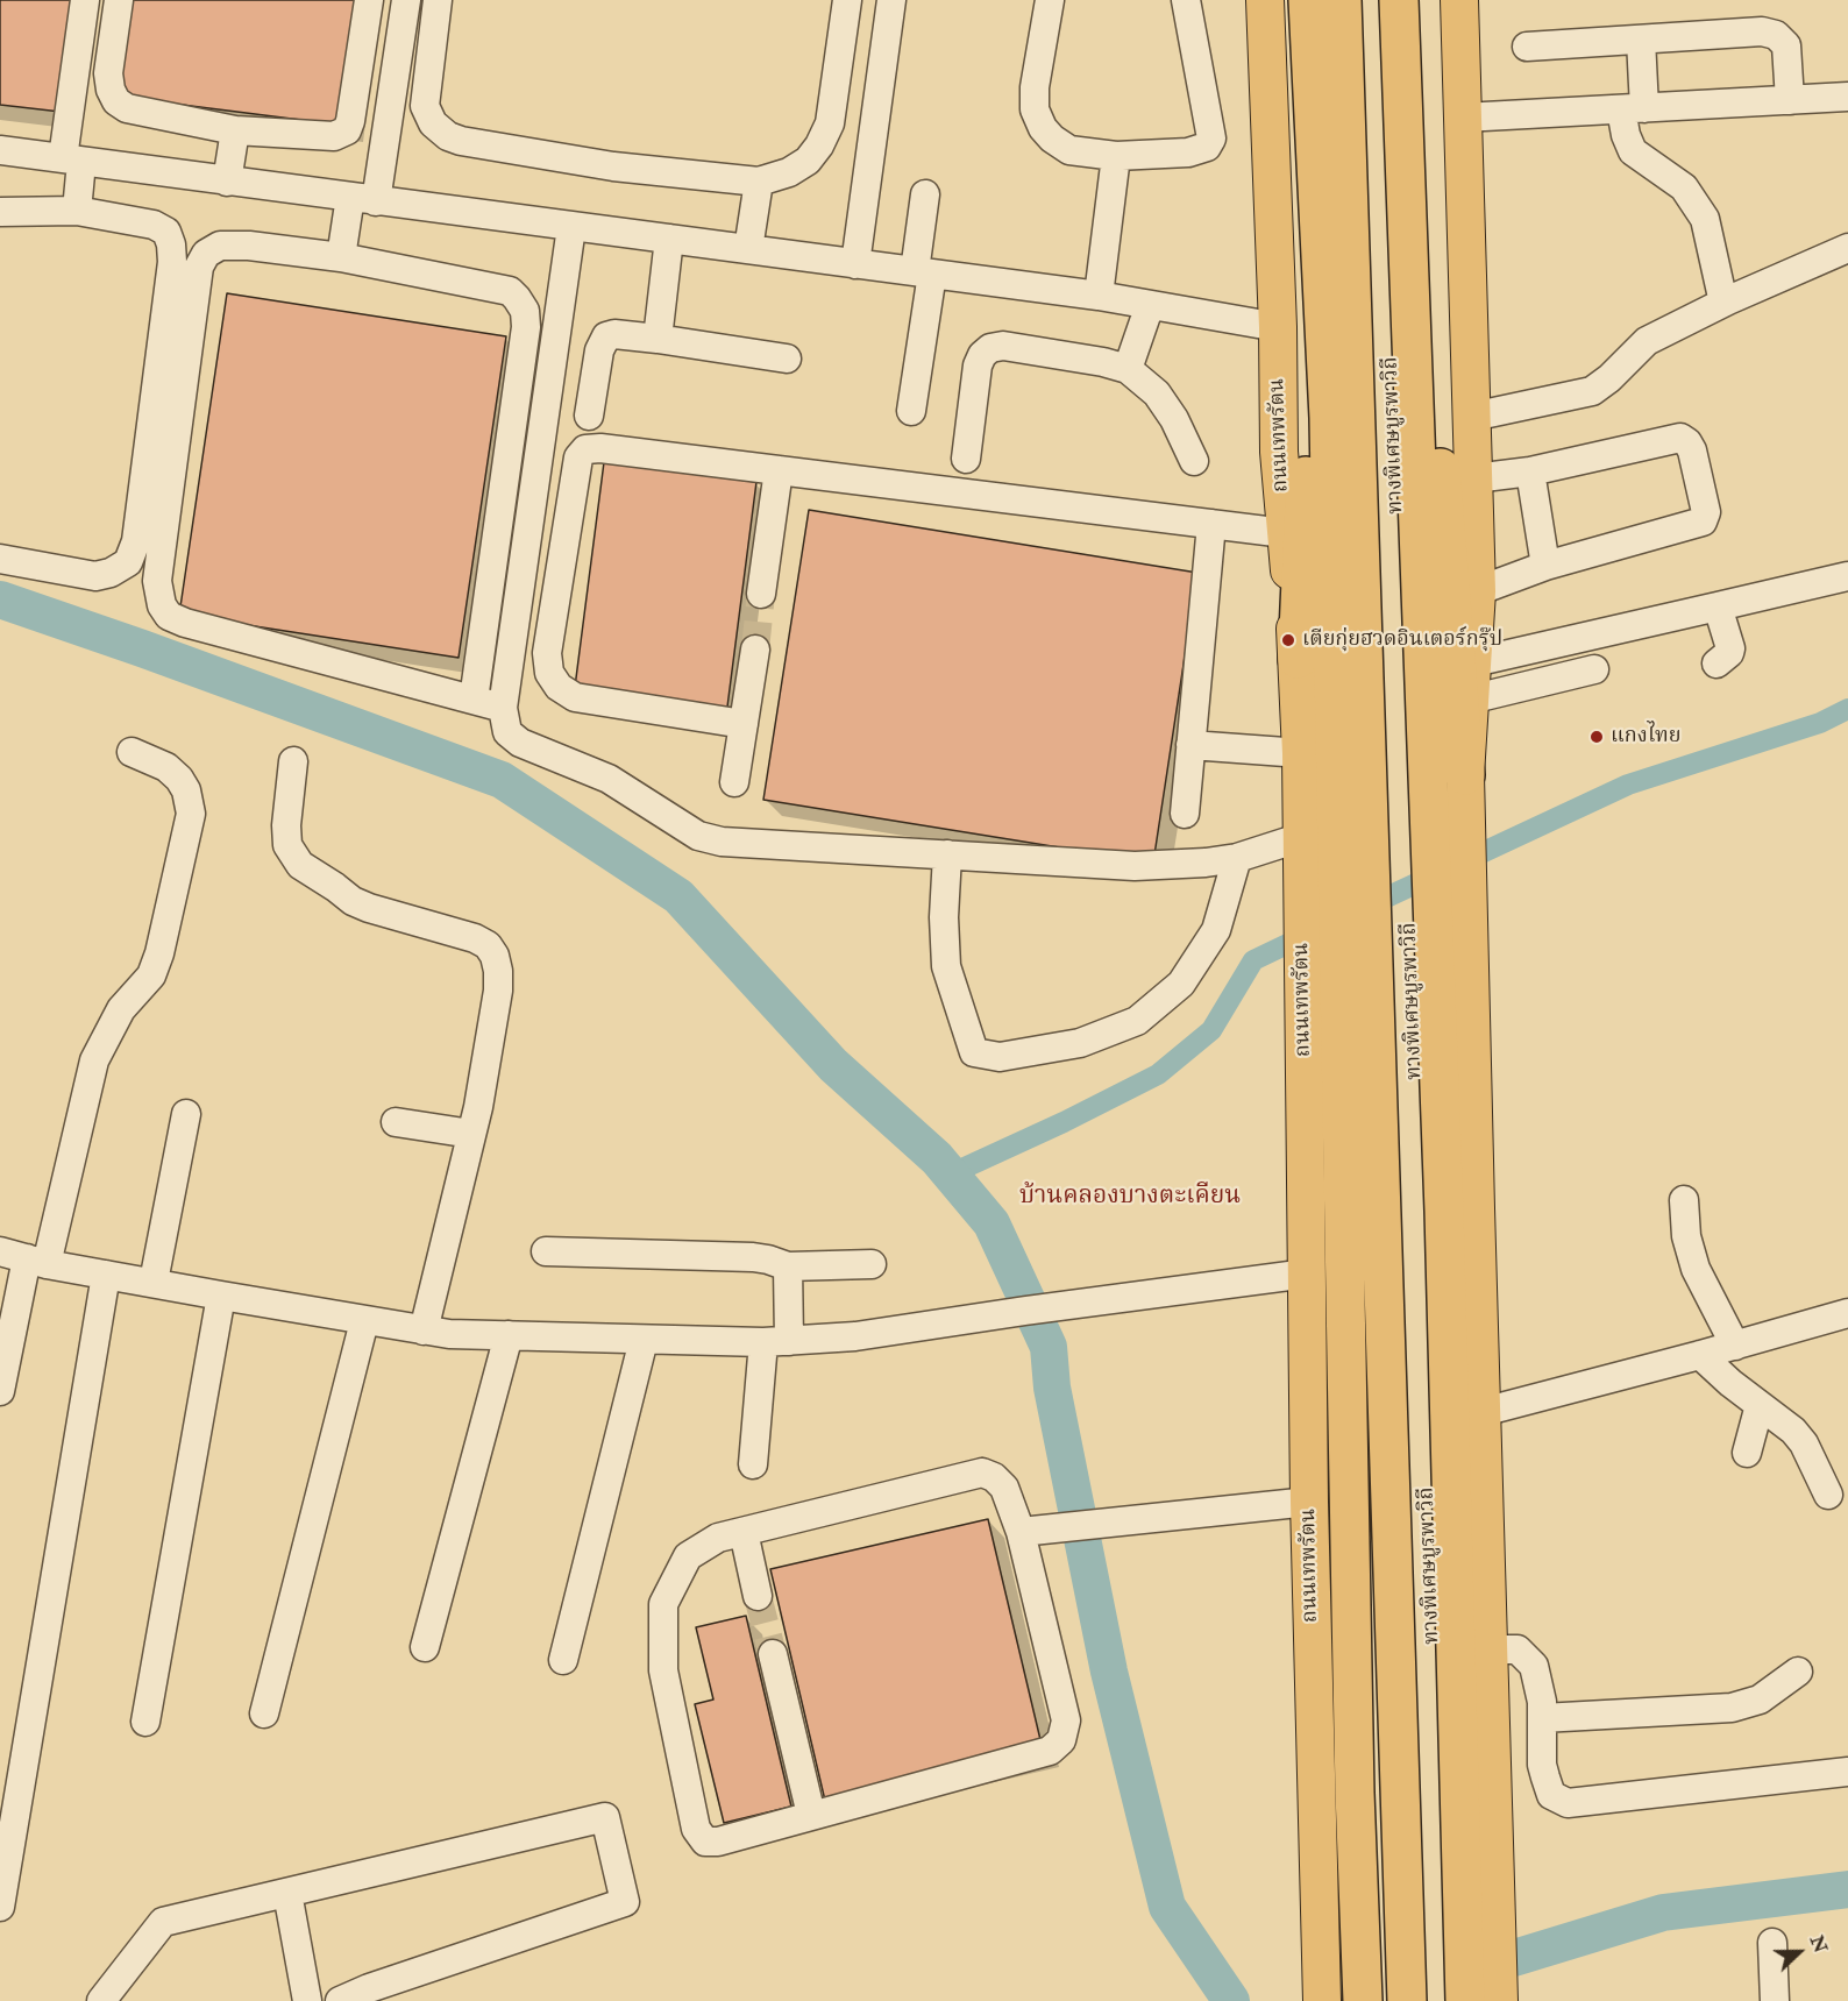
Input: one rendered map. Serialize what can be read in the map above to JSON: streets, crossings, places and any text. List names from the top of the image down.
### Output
{
  "streets": {
    "highway": ["ถนนเทพรัตน", "ทางพิเศษบูรพาวิถี"]
  },
  "districts": ["บ้านคลองบางตะเคียน"],
  "places": ["เตียกุ่ยฮวดอินเตอร์กรุ๊ป", "แกงไทย"],
  "north": "right"
}
